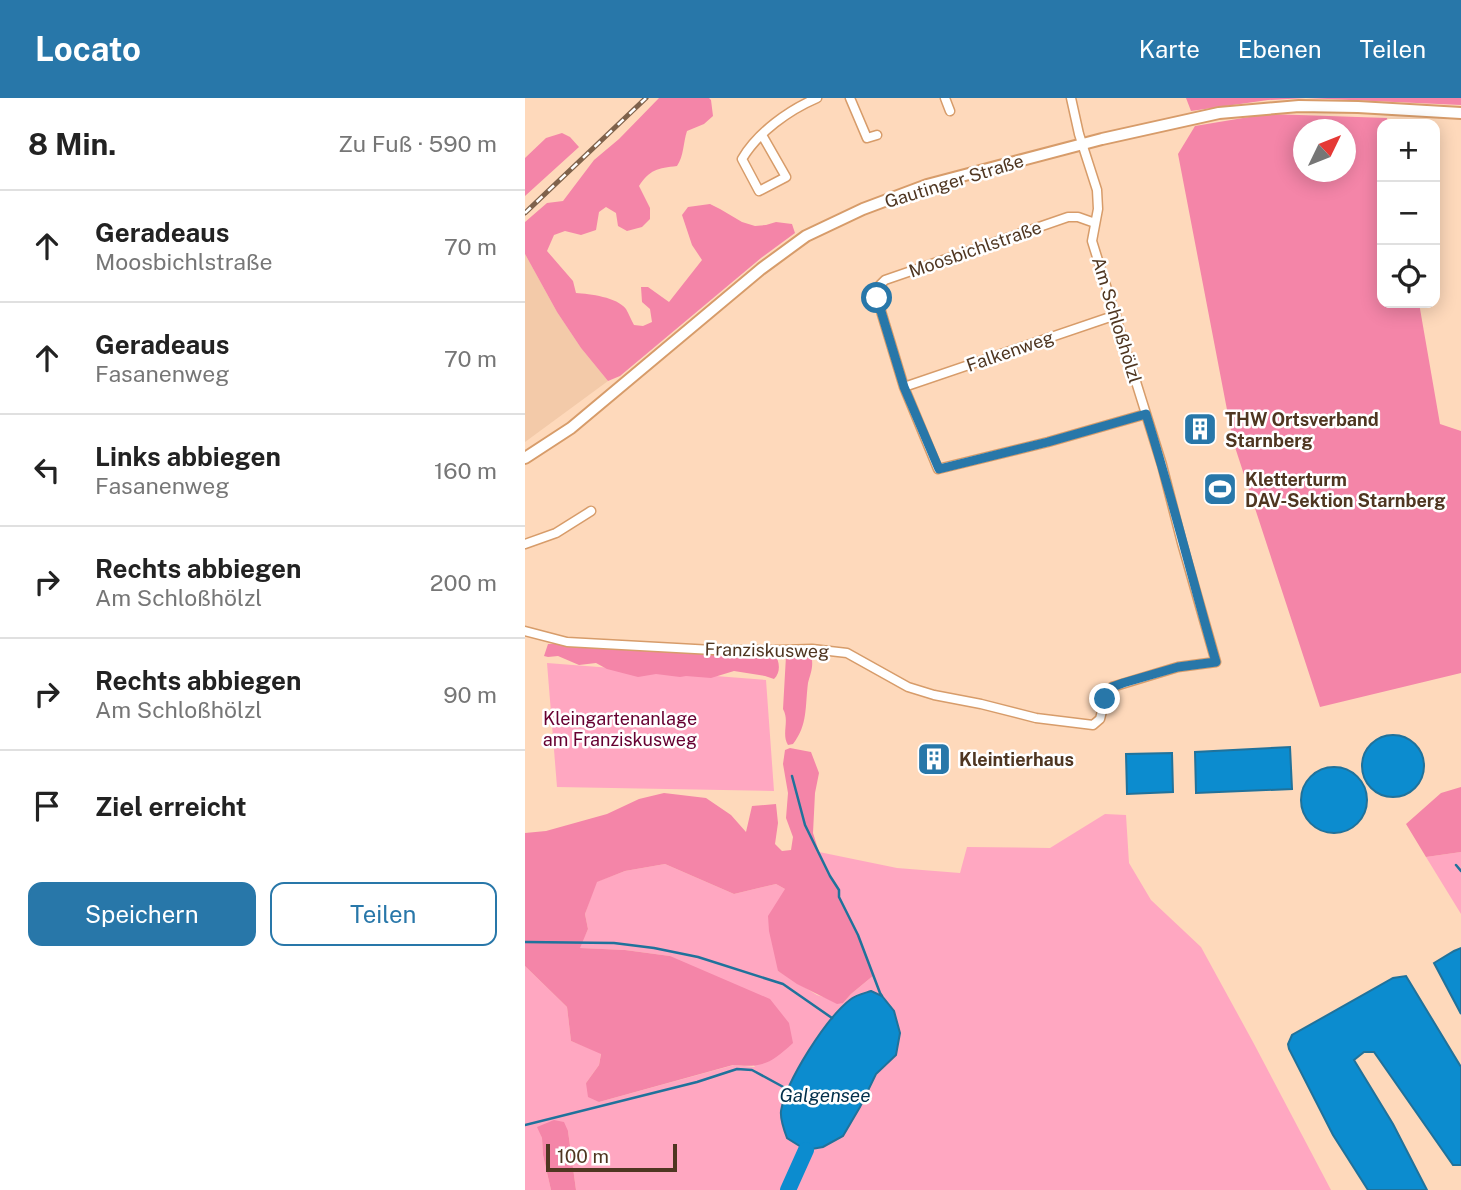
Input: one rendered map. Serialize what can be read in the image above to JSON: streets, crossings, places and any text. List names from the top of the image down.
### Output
{
  "streets": {
    "main road": ["Gautinger Straße"],
    "street": [
      "Moosbichlstraße",
      "Am Schloßhölzl",
      "Falkenweg",
      "Franziskusweg"
    ]
  },
  "crossings": [
    ["Gautinger Straße", "Am Schloßhölzl"],
    ["Moosbichlstraße", "Am Schloßhölzl"],
    ["Moosbichlstraße", "Falkenweg"],
    ["Am Schloßhölzl", "Falkenweg"],
    ["Am Schloßhölzl", "Franziskusweg"]
  ],
  "water": ["Galgensee"],
  "parks": ["Kleingartenanlage am Franziskusweg"],
  "places": {
    "building": ["THW Ortsverband Starnberg", "Kleintierhaus"],
    "sports": ["Kletterturm DAV-Sektion Starnberg"]
  },
  "scale_bar": "100 m",
  "north": "top right",
  "page": {
    "header": "Locato",
    "nav": ["Karte", "Ebenen", "Teilen"],
    "heading": ["8 Min.", "Zu Fuß · 590 m"],
    "map_buttons": ["+", "−"],
    "list": [
      ["Geradeaus", "Moosbichlstraße", "70 m"],
      ["Geradeaus", "Fasanenweg", "70 m"],
      ["Links abbiegen", "Fasanenweg", "160 m"],
      ["Rechts abbiegen", "Am Schloßhölzl", "200 m"],
      ["Rechts abbiegen", "Am Schloßhölzl", "90 m"],
      "Ziel erreicht"
    ],
    "buttons": ["Speichern", "Teilen"],
    "scale": "100 m"
  }
}
